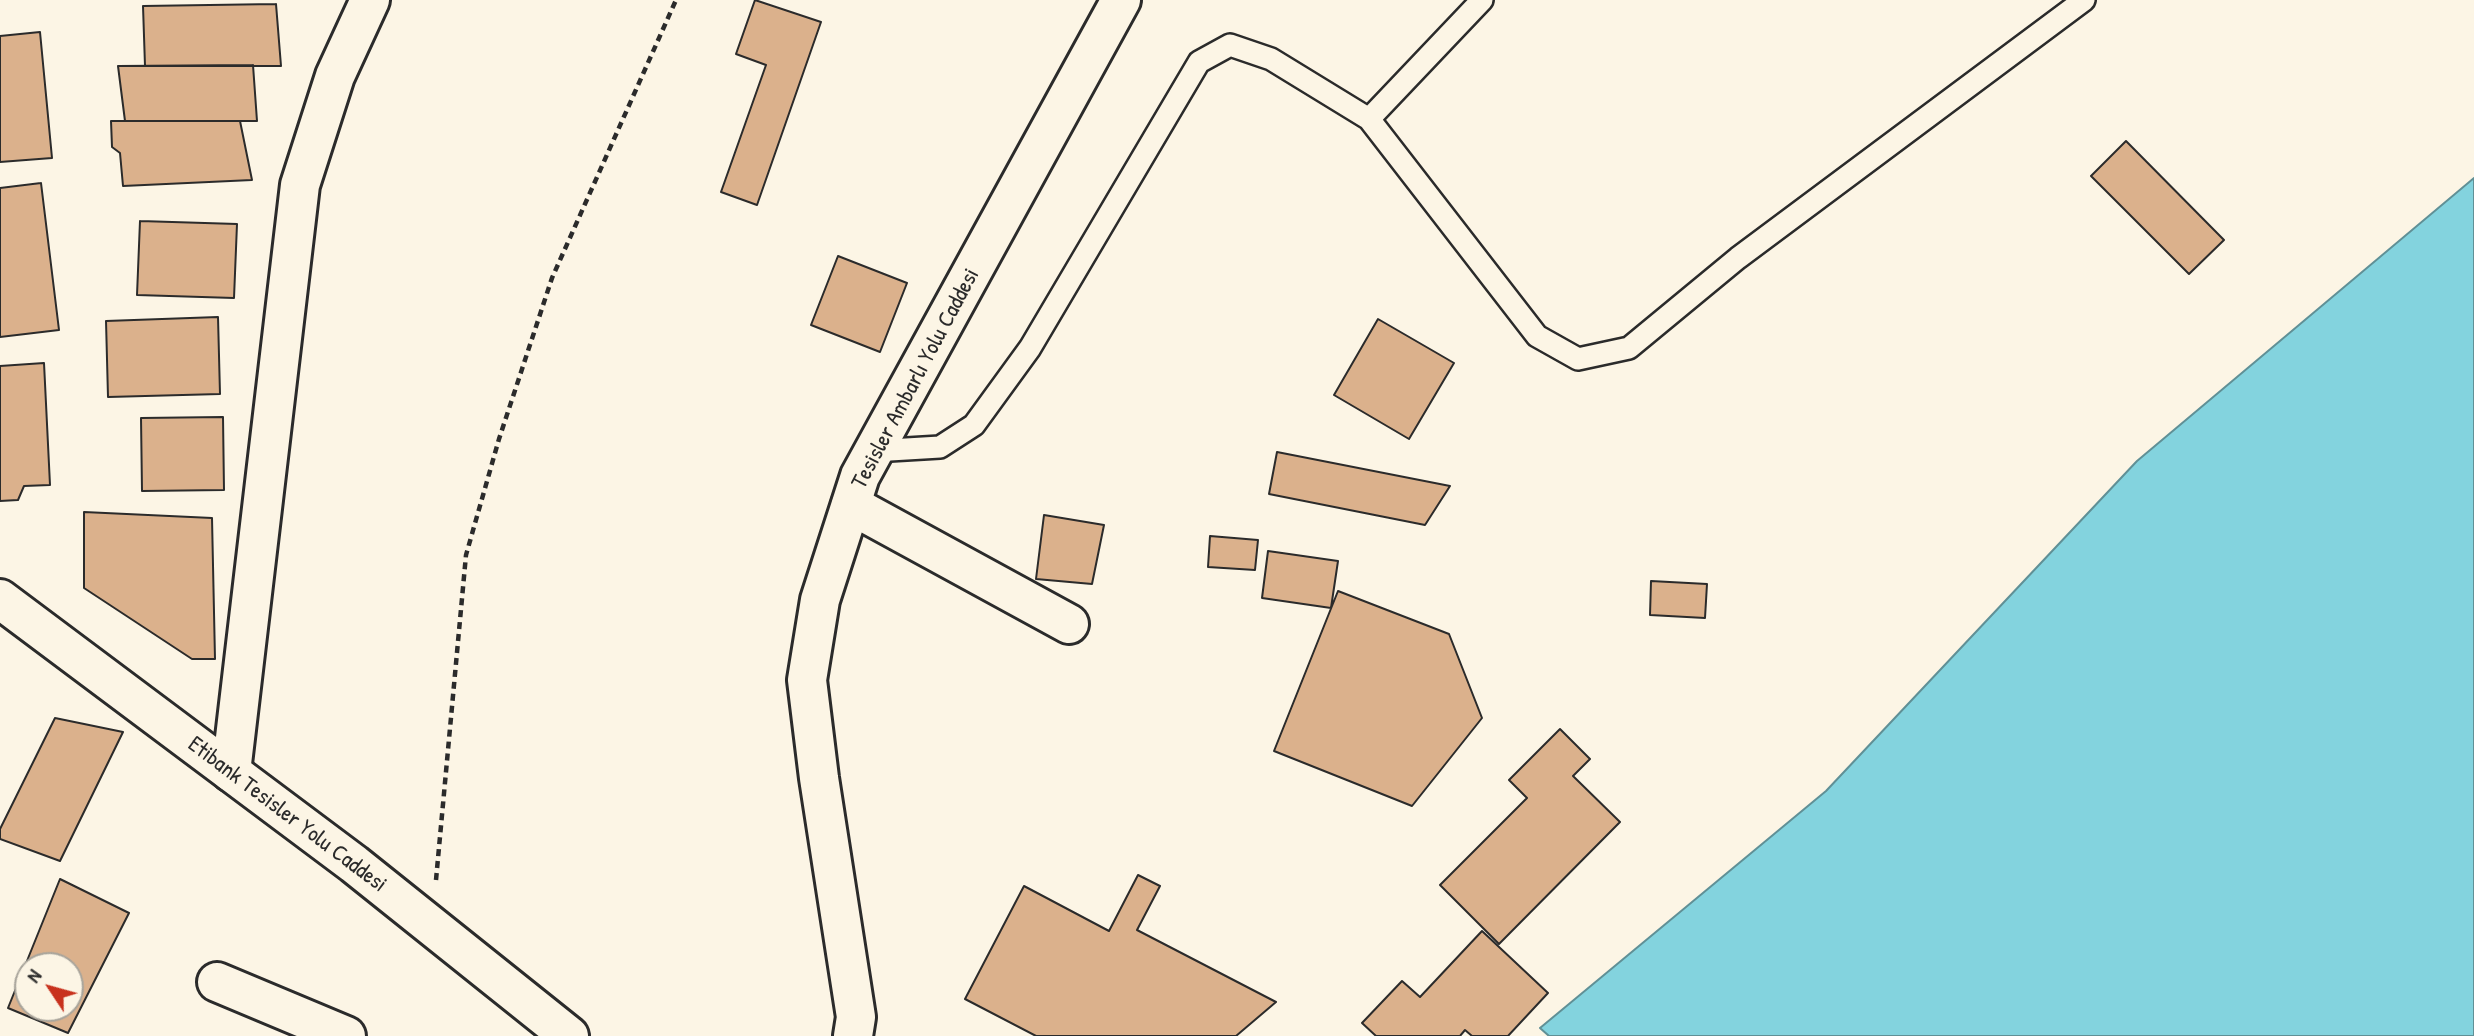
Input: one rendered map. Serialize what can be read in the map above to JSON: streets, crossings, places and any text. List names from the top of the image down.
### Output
{
  "streets": {
    "street": ["Tesisler Ambarlı Yolu Caddesi", "Etibank Tesisler Yolu Caddesi"]
  },
  "north": "top left"
}
